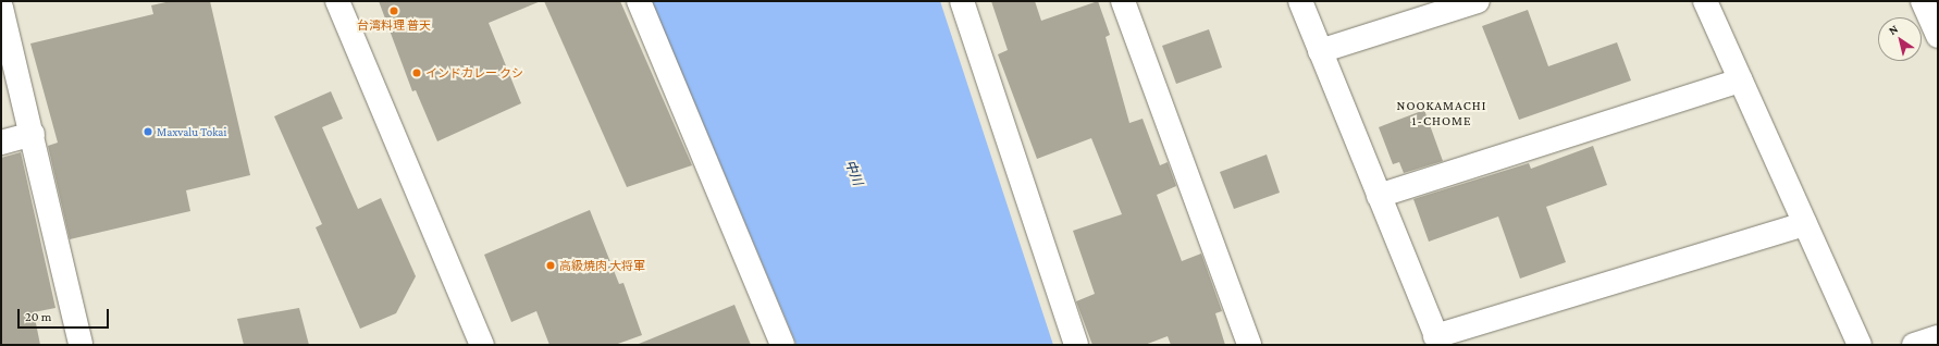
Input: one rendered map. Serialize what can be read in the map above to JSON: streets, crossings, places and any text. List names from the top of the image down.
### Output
{
  "districts": ["NOOKAMACHI 1-CHOME"],
  "water": ["中川"],
  "places": [
    "台湾料理 普天",
    "インドカレー クシ",
    "Maxvalu Tokai",
    "高級焼肉 大将軍"
  ],
  "scale_bar": "20 m",
  "north": "top left"
}
